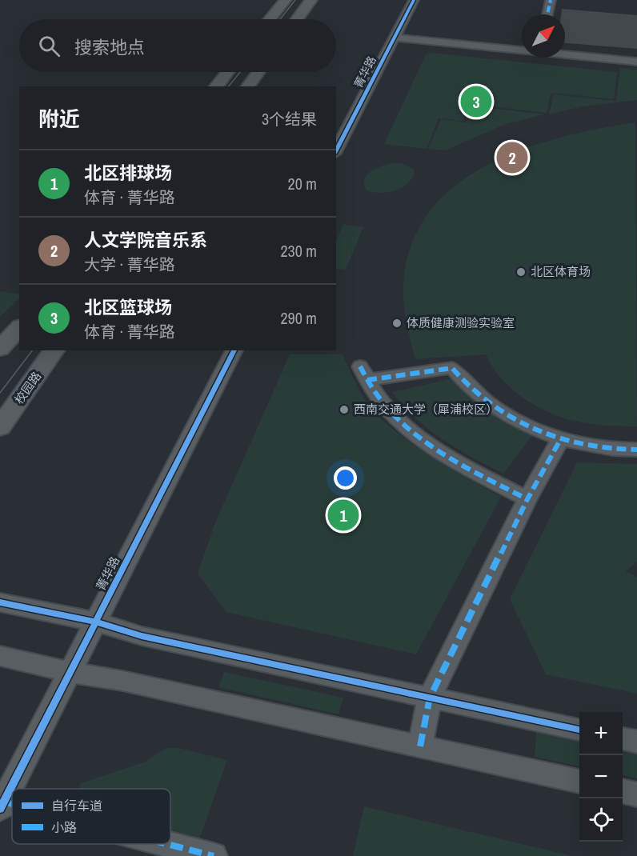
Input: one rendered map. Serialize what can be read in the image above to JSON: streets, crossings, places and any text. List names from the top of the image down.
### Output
{
  "streets": {
    "street": ["菁华路", "校园路"]
  },
  "places": ["北区体育场", "体质健康测验实验室", "西南交通大学（犀浦校区）"],
  "legend": ["自行车道", "小路"],
  "north": "top right",
  "page": {
    "search": "搜索地点",
    "pins": ["3", "2", "1"],
    "heading": ["附近", "3个结果"],
    "list": [
      {
        "mark": "1",
        "name": "北区排球场",
        "note": "体育 · 菁华路",
        "value": "20 m"
      },
      {
        "mark": "2",
        "name": "人文学院音乐系",
        "note": "大学 · 菁华路",
        "value": "230 m"
      },
      {
        "mark": "3",
        "name": "北区篮球场",
        "note": "体育 · 菁华路",
        "value": "290 m"
      }
    ],
    "map_buttons": ["+", "−"]
  }
}
